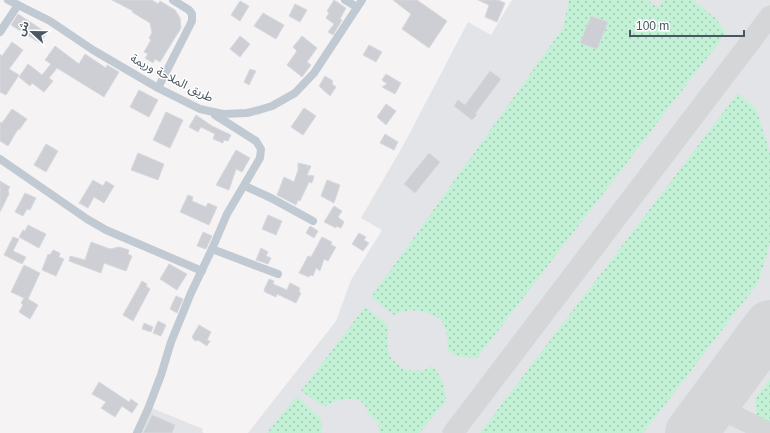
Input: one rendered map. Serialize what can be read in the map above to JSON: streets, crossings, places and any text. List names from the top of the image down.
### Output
{
  "streets": {
    "street": ["طريق الملاحة وريمة"]
  },
  "scale_bar": "100 m",
  "north": "left"
}
